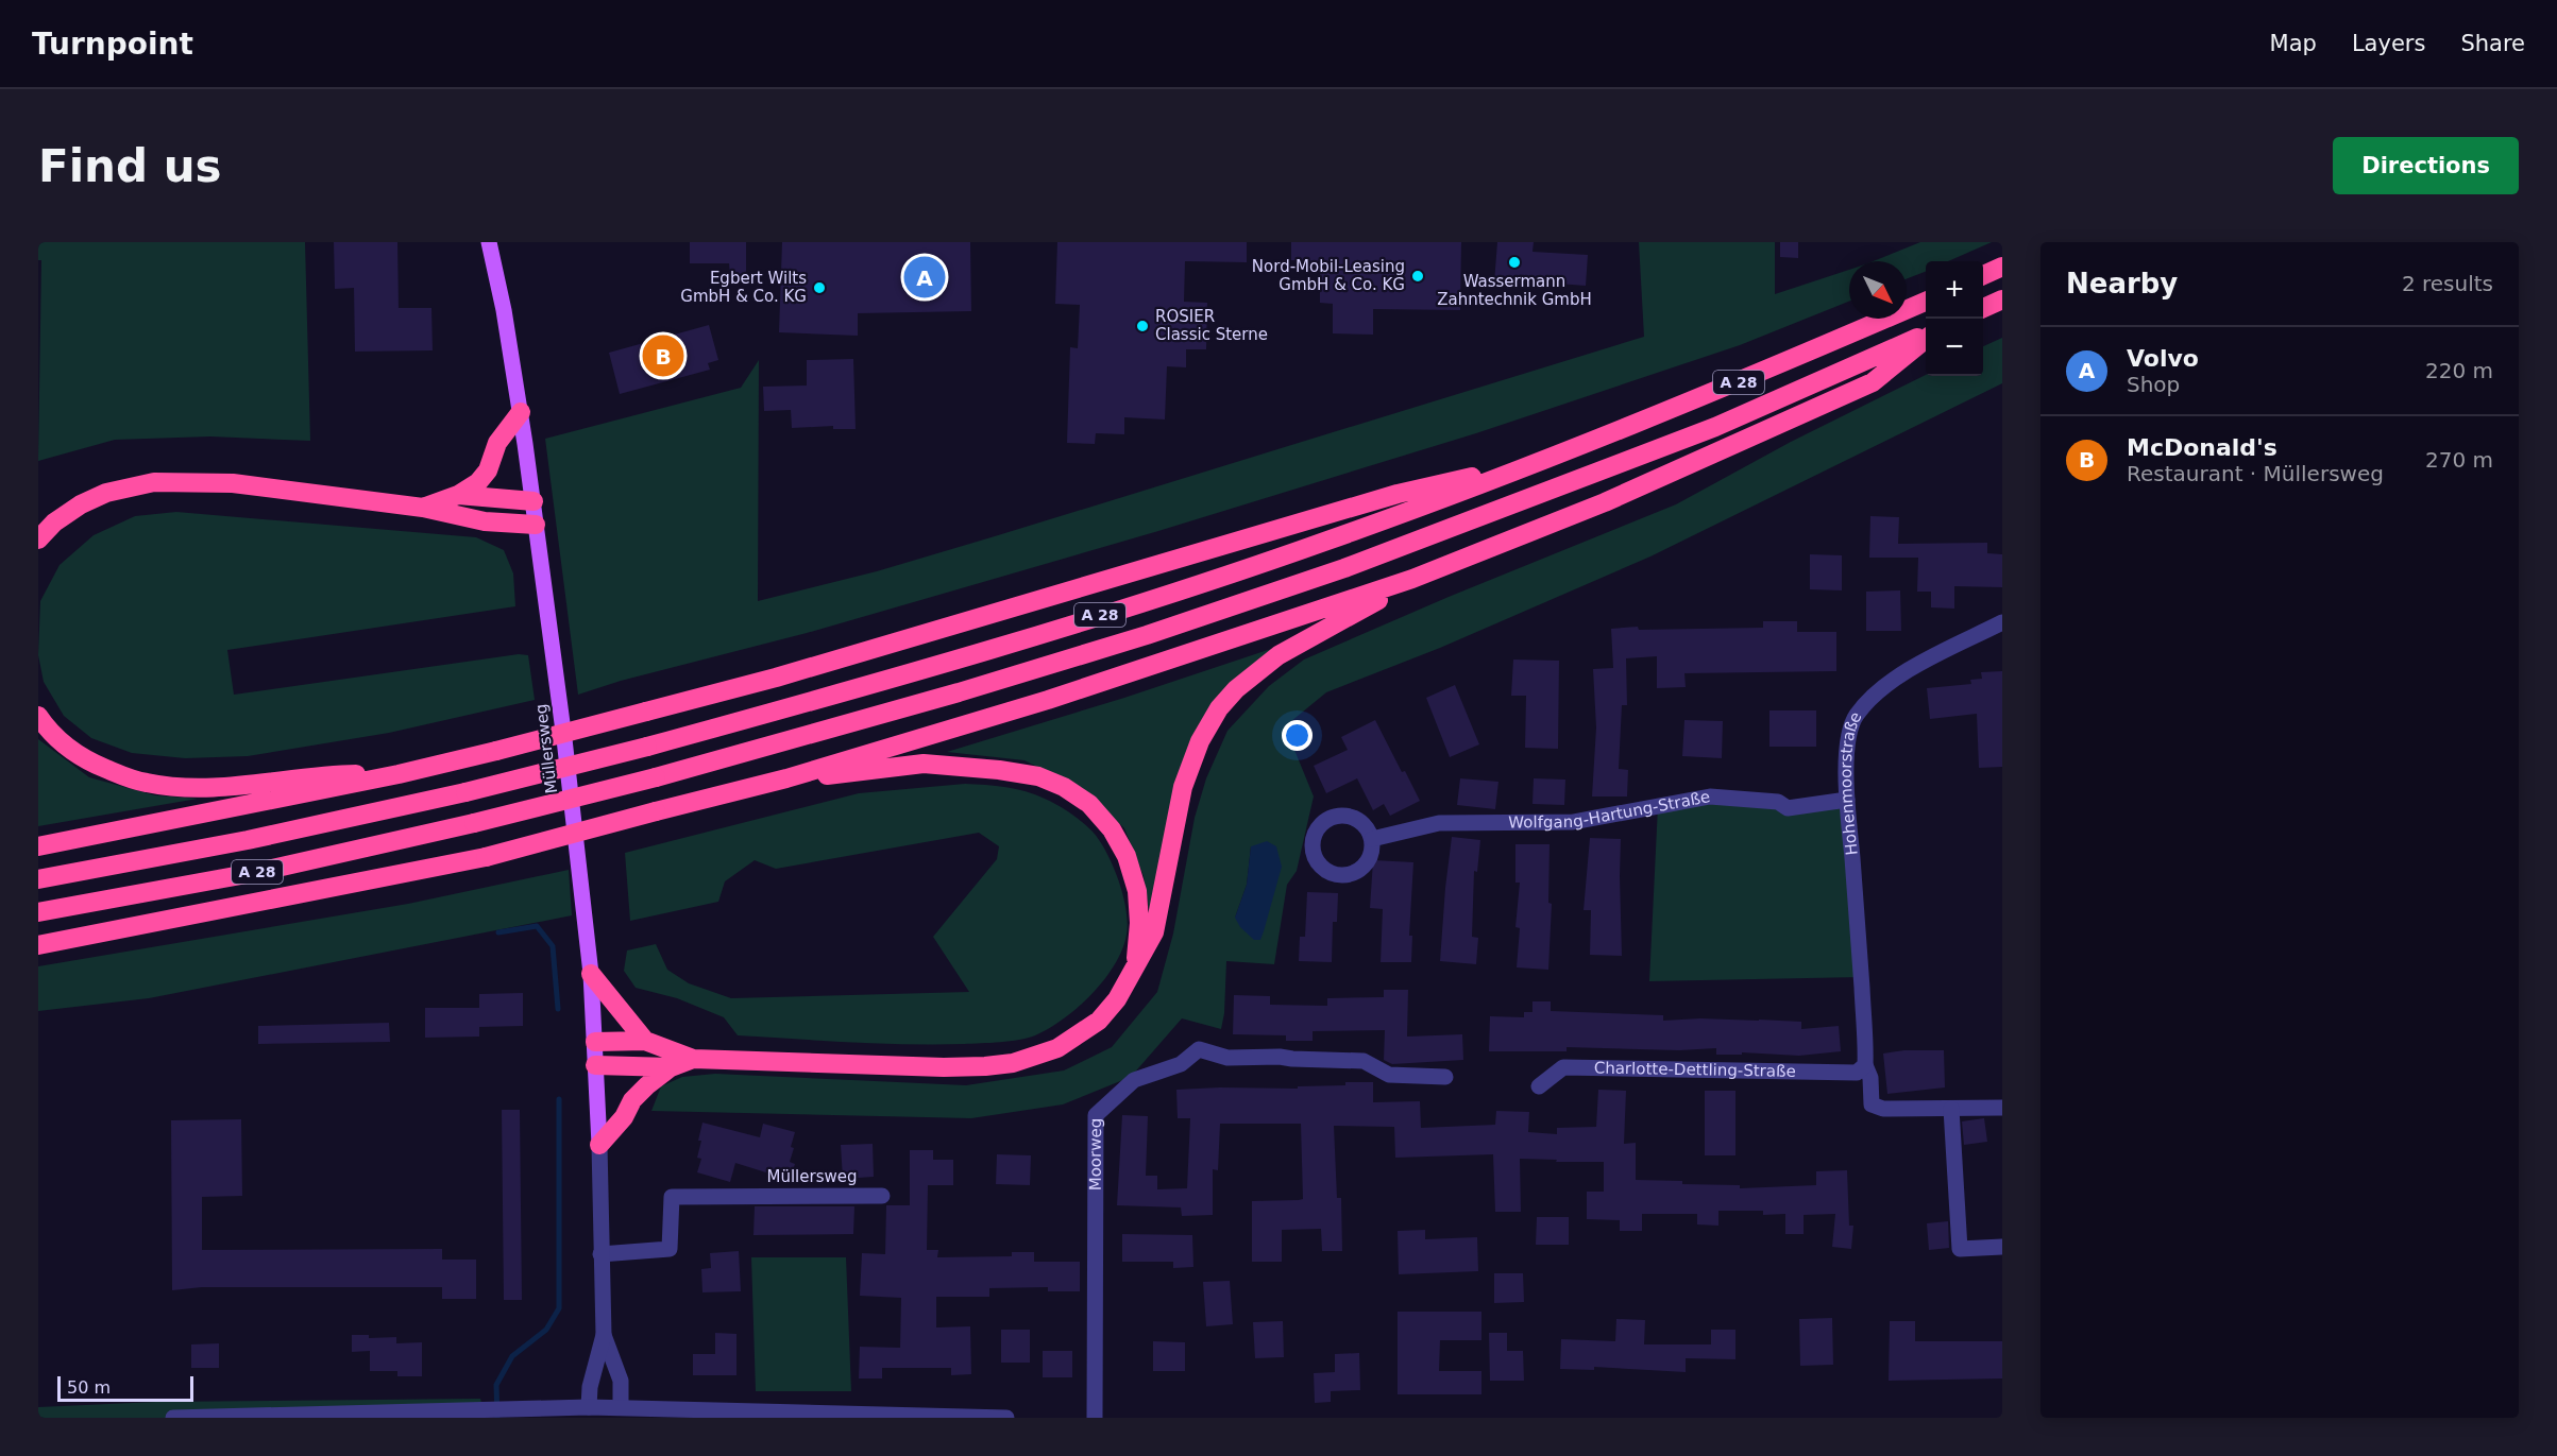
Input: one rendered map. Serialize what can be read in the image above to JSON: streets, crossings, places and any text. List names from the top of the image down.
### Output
{
  "streets": {
    "highway": ["A 28"],
    "main road": ["Müllersweg"],
    "street": [
      "Hohenmoorstraße",
      "Wolfgang-Hartung-Straße",
      "Charlotte-Dettling-Straße",
      "Moorweg"
    ]
  },
  "crossings": [
    ["Hohenmoorstraße", "Wolfgang-Hartung-Straße"],
    ["Hohenmoorstraße", "Charlotte-Dettling-Straße"]
  ],
  "places": [
    "Wassermann Zahntechnik GmbH",
    "Nord-Mobil-Leasing GmbH & Co. KG",
    "Egbert Wilts GmbH & Co. KG",
    "ROSIER Classic Sterne"
  ],
  "scale_bar": "50 m",
  "north": "bottom right",
  "page": {
    "header": "Turnpoint",
    "nav": ["Map", "Layers", "Share"],
    "buttons": "Directions",
    "title": "Find us",
    "heading": ["Nearby", "2 results"],
    "pins": ["A", "B"],
    "map_buttons": ["+", "−"],
    "list": [
      {
        "mark": "A",
        "name": "Volvo",
        "note": "Shop",
        "value": "220 m"
      },
      {
        "mark": "B",
        "name": "McDonald's",
        "note": "Restaurant · Müllersweg",
        "value": "270 m"
      }
    ],
    "scale": "50 m"
  }
}
